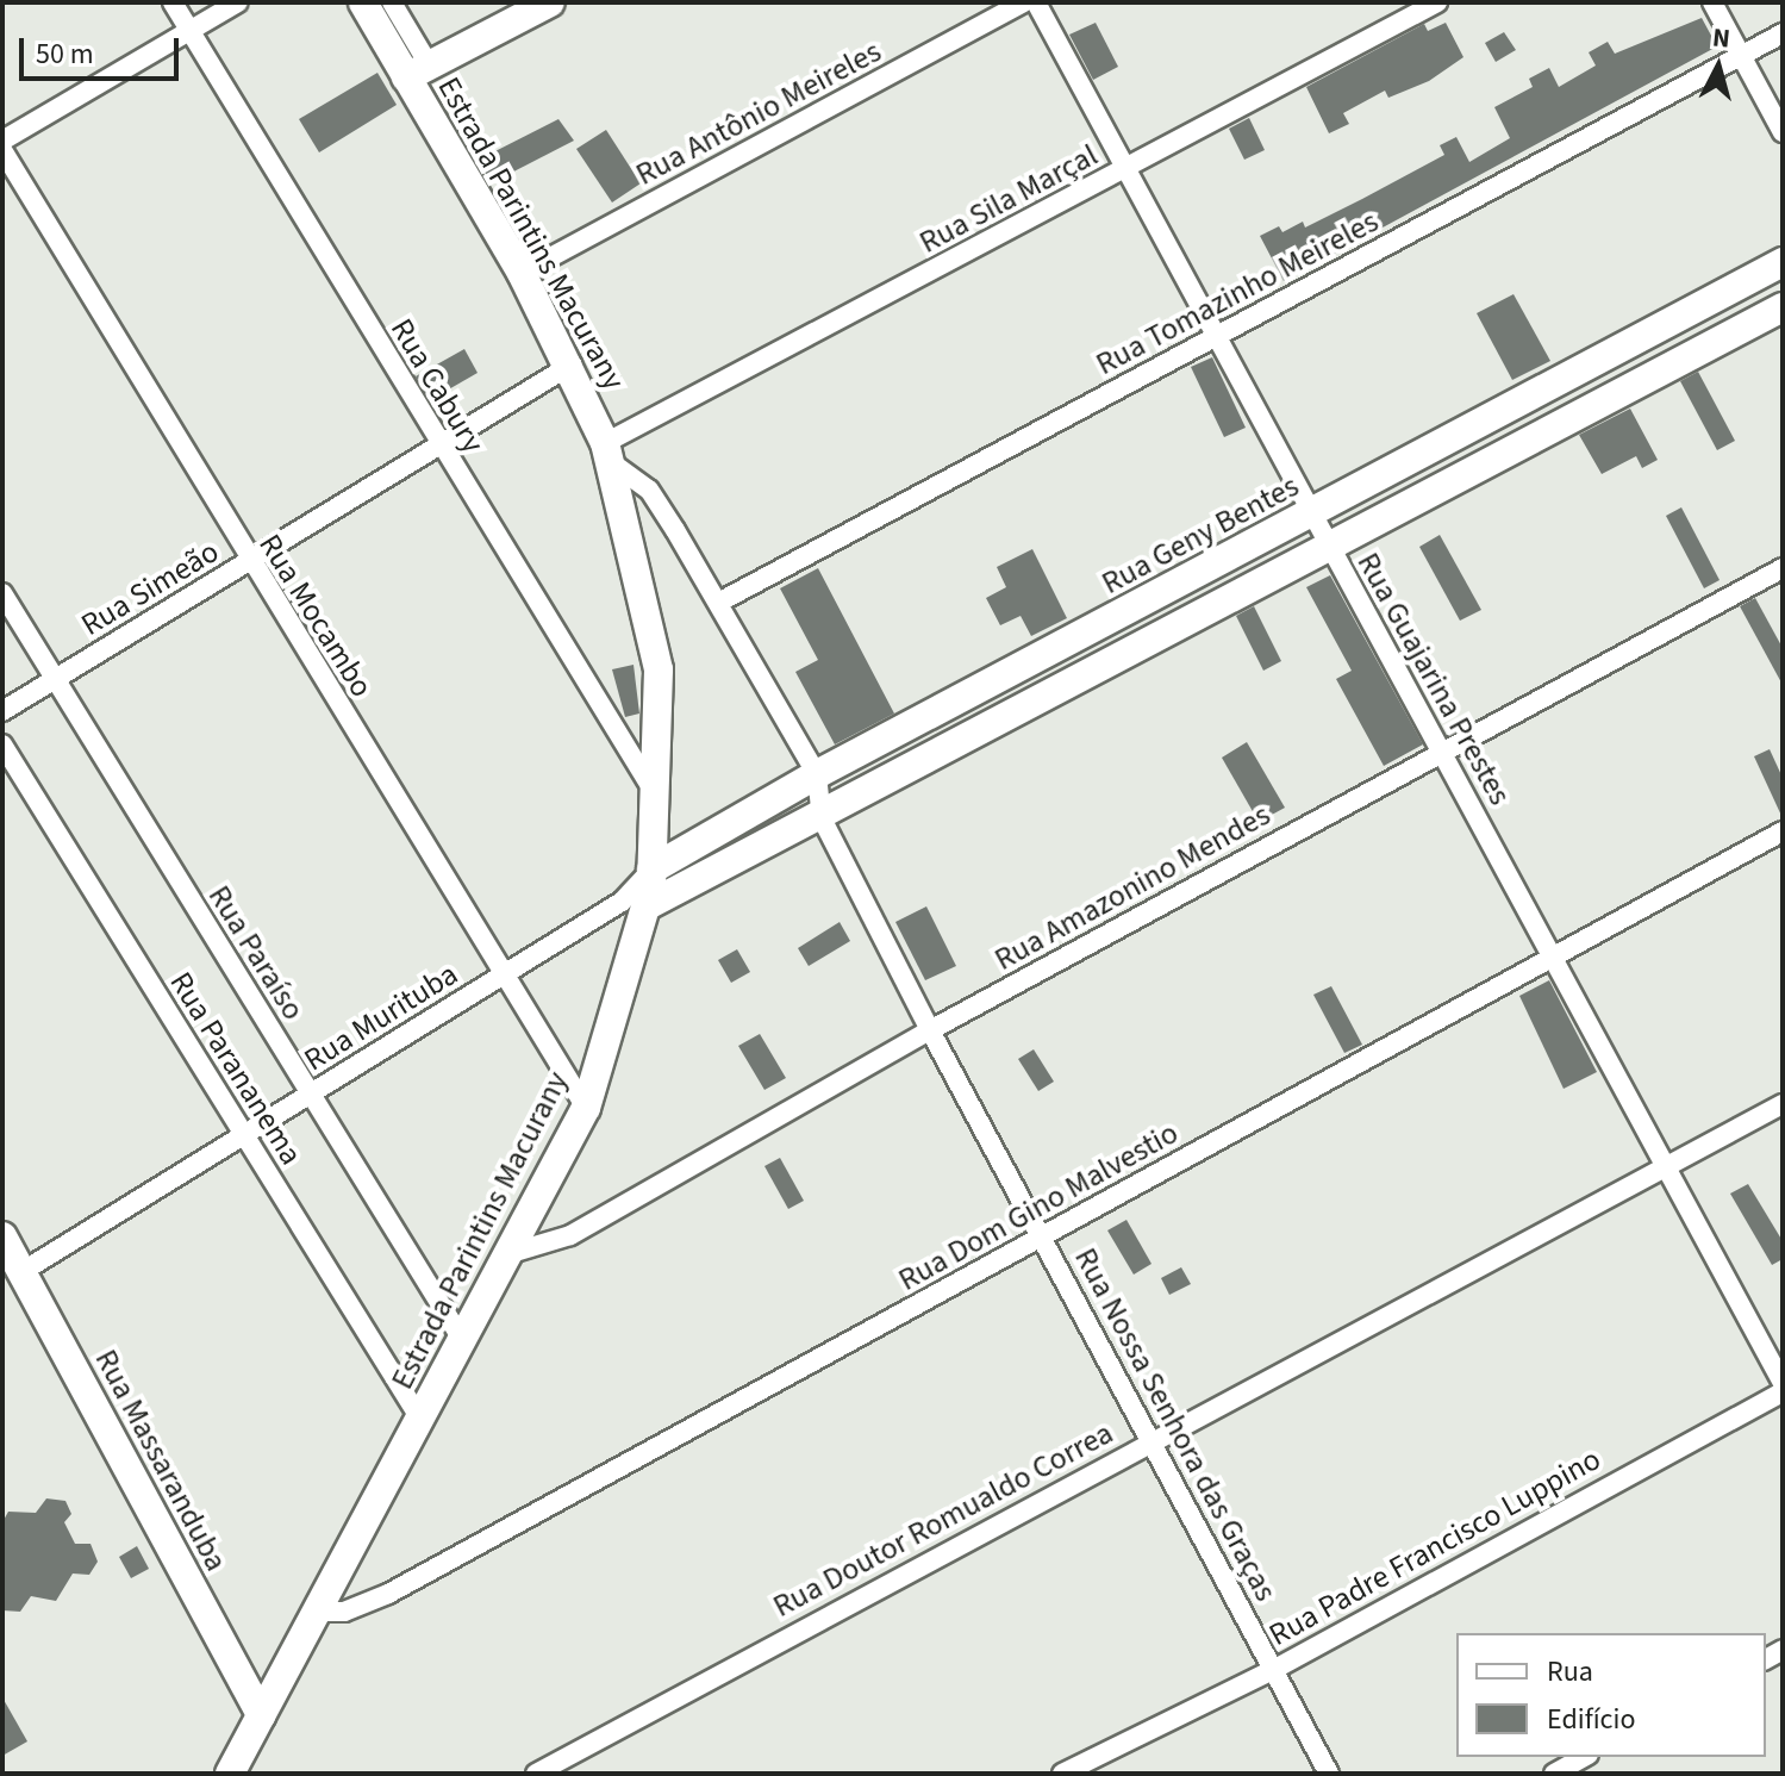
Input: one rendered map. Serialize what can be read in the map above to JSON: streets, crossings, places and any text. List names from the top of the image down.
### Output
{
  "streets": {
    "street": [
      "Rua Antônio Meireles",
      "Rua Sila Marçal",
      "Estrada Parintins Macurany",
      "Rua Tomazinho Meireles",
      "Rua Cabury",
      "Rua Geny Bentes",
      "Rua Simeão",
      "Rua Mocambo",
      "Rua Guajarina Prestes",
      "Rua Amazonino Mendes",
      "Rua Paraíso",
      "Rua Murituba",
      "Rua Parananema",
      "Rua Dom Gino Malvestio",
      "Rua Nossa Senhora das Graças",
      "Rua Massaranduba",
      "Rua Doutor Romualdo Correa",
      "Rua Padre Francisco Luppino"
    ]
  },
  "crossings": [
    ["Rua Antônio Meireles", "Estrada Parintins Macurany"],
    ["Rua Sila Marçal", "Estrada Parintins Macurany"],
    ["Rua Sila Marçal", "Rua Guajarina Prestes"],
    ["Rua Sila Marçal", "Rua Nossa Senhora das Graças"],
    ["Estrada Parintins Macurany", "Rua Cabury"],
    ["Estrada Parintins Macurany", "Rua Geny Bentes"],
    ["Estrada Parintins Macurany", "Rua Simeão"],
    ["Estrada Parintins Macurany", "Rua Mocambo"],
    ["Estrada Parintins Macurany", "Rua Amazonino Mendes"],
    ["Estrada Parintins Macurany", "Rua Paraíso"],
    ["Estrada Parintins Macurany", "Rua Murituba"],
    ["Estrada Parintins Macurany", "Rua Parananema"],
    ["Estrada Parintins Macurany", "Rua Dom Gino Malvestio"],
    ["Estrada Parintins Macurany", "Rua Nossa Senhora das Graças"],
    ["Estrada Parintins Macurany", "Rua Massaranduba"],
    ["Rua Tomazinho Meireles", "Rua Guajarina Prestes"],
    ["Rua Tomazinho Meireles", "Rua Nossa Senhora das Graças"],
    ["Rua Cabury", "Rua Simeão"],
    ["Rua Geny Bentes", "Rua Guajarina Prestes"],
    ["Rua Geny Bentes", "Rua Nossa Senhora das Graças"],
    ["Rua Simeão", "Rua Mocambo"],
    ["Rua Simeão", "Rua Paraíso"],
    ["Rua Mocambo", "Rua Murituba"],
    ["Rua Guajarina Prestes", "Rua Amazonino Mendes"],
    ["Rua Guajarina Prestes", "Rua Dom Gino Malvestio"],
    ["Rua Guajarina Prestes", "Rua Doutor Romualdo Correa"],
    ["Rua Amazonino Mendes", "Rua Nossa Senhora das Graças"],
    ["Rua Paraíso", "Rua Murituba"],
    ["Rua Murituba", "Rua Parananema"],
    ["Rua Murituba", "Rua Massaranduba"],
    ["Rua Dom Gino Malvestio", "Rua Nossa Senhora das Graças"],
    ["Rua Nossa Senhora das Graças", "Rua Doutor Romualdo Correa"],
    ["Rua Nossa Senhora das Graças", "Rua Padre Francisco Luppino"]
  ],
  "legend": ["Rua", "Edifício"],
  "scale_bar": "50 m",
  "north": "top"
}
